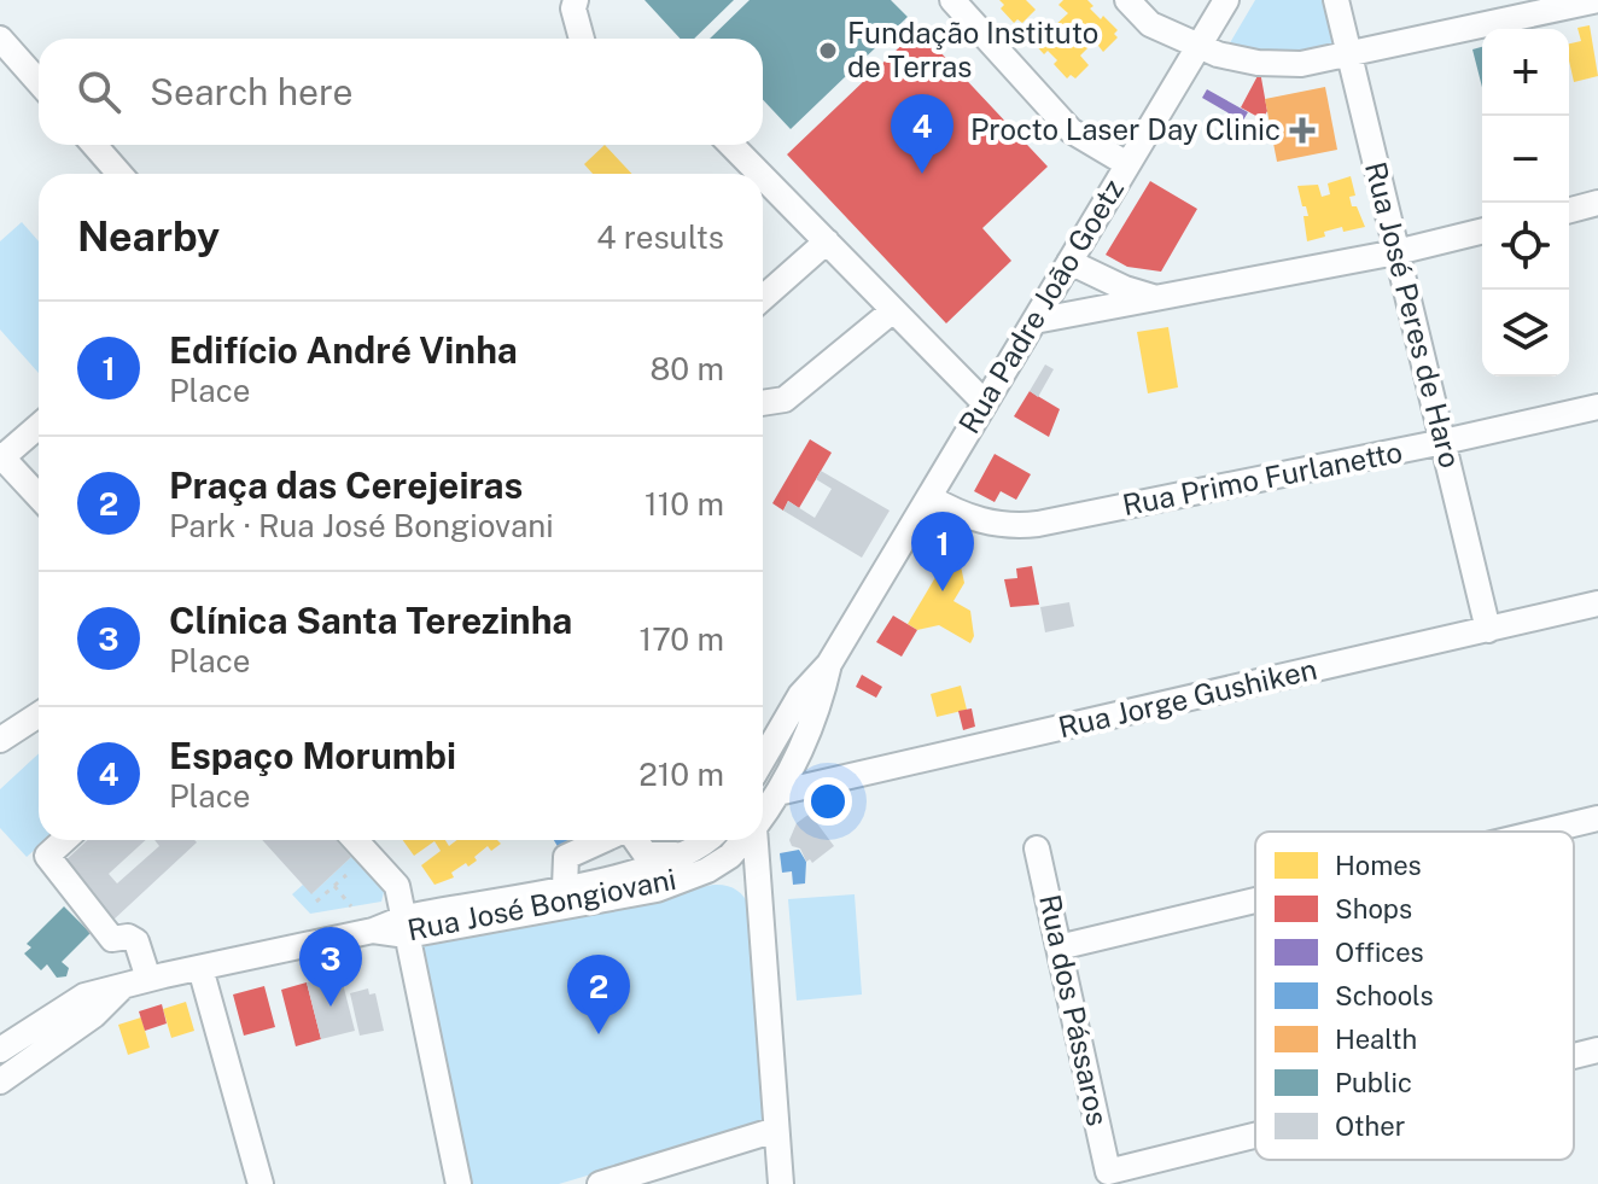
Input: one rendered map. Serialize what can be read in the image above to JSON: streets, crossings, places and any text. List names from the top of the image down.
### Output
{
  "streets": {
    "street": [
      "Rua Padre João Goetz",
      "Rua José Peres de Haro",
      "Rua Primo Furlanetto",
      "Rua Jorge Gushiken",
      "Rua José Bongiovani",
      "Rua dos Pássaros"
    ]
  },
  "crossings": [
    ["Rua Padre João Goetz", "Rua Primo Furlanetto"],
    ["Rua Padre João Goetz", "Rua Jorge Gushiken"],
    ["Rua José Peres de Haro", "Rua Primo Furlanetto"],
    ["Rua José Peres de Haro", "Rua Jorge Gushiken"]
  ],
  "places": {
    "other": ["Fundação Instituto de Terras"],
    "health": ["Procto Laser Day Clinic"]
  },
  "legend": [
    "Homes",
    "Shops",
    "Offices",
    "Schools",
    "Health",
    "Public",
    "Other"
  ],
  "page": {
    "map_buttons": ["+", "−"],
    "search": "Search here",
    "pins": [
      "4",
      "1",
      "3",
      "2"
    ],
    "heading": ["Nearby", "4 results"],
    "list": [
      {
        "mark": "1",
        "name": "Edifício André Vinha",
        "note": "Place",
        "value": "80 m"
      },
      {
        "mark": "2",
        "name": "Praça das Cerejeiras",
        "note": "Park · Rua José Bongiovani",
        "value": "110 m"
      },
      {
        "mark": "3",
        "name": "Clínica Santa Terezinha",
        "note": "Place",
        "value": "170 m"
      },
      {
        "mark": "4",
        "name": "Espaço Morumbi",
        "note": "Place",
        "value": "210 m"
      }
    ]
  }
}
